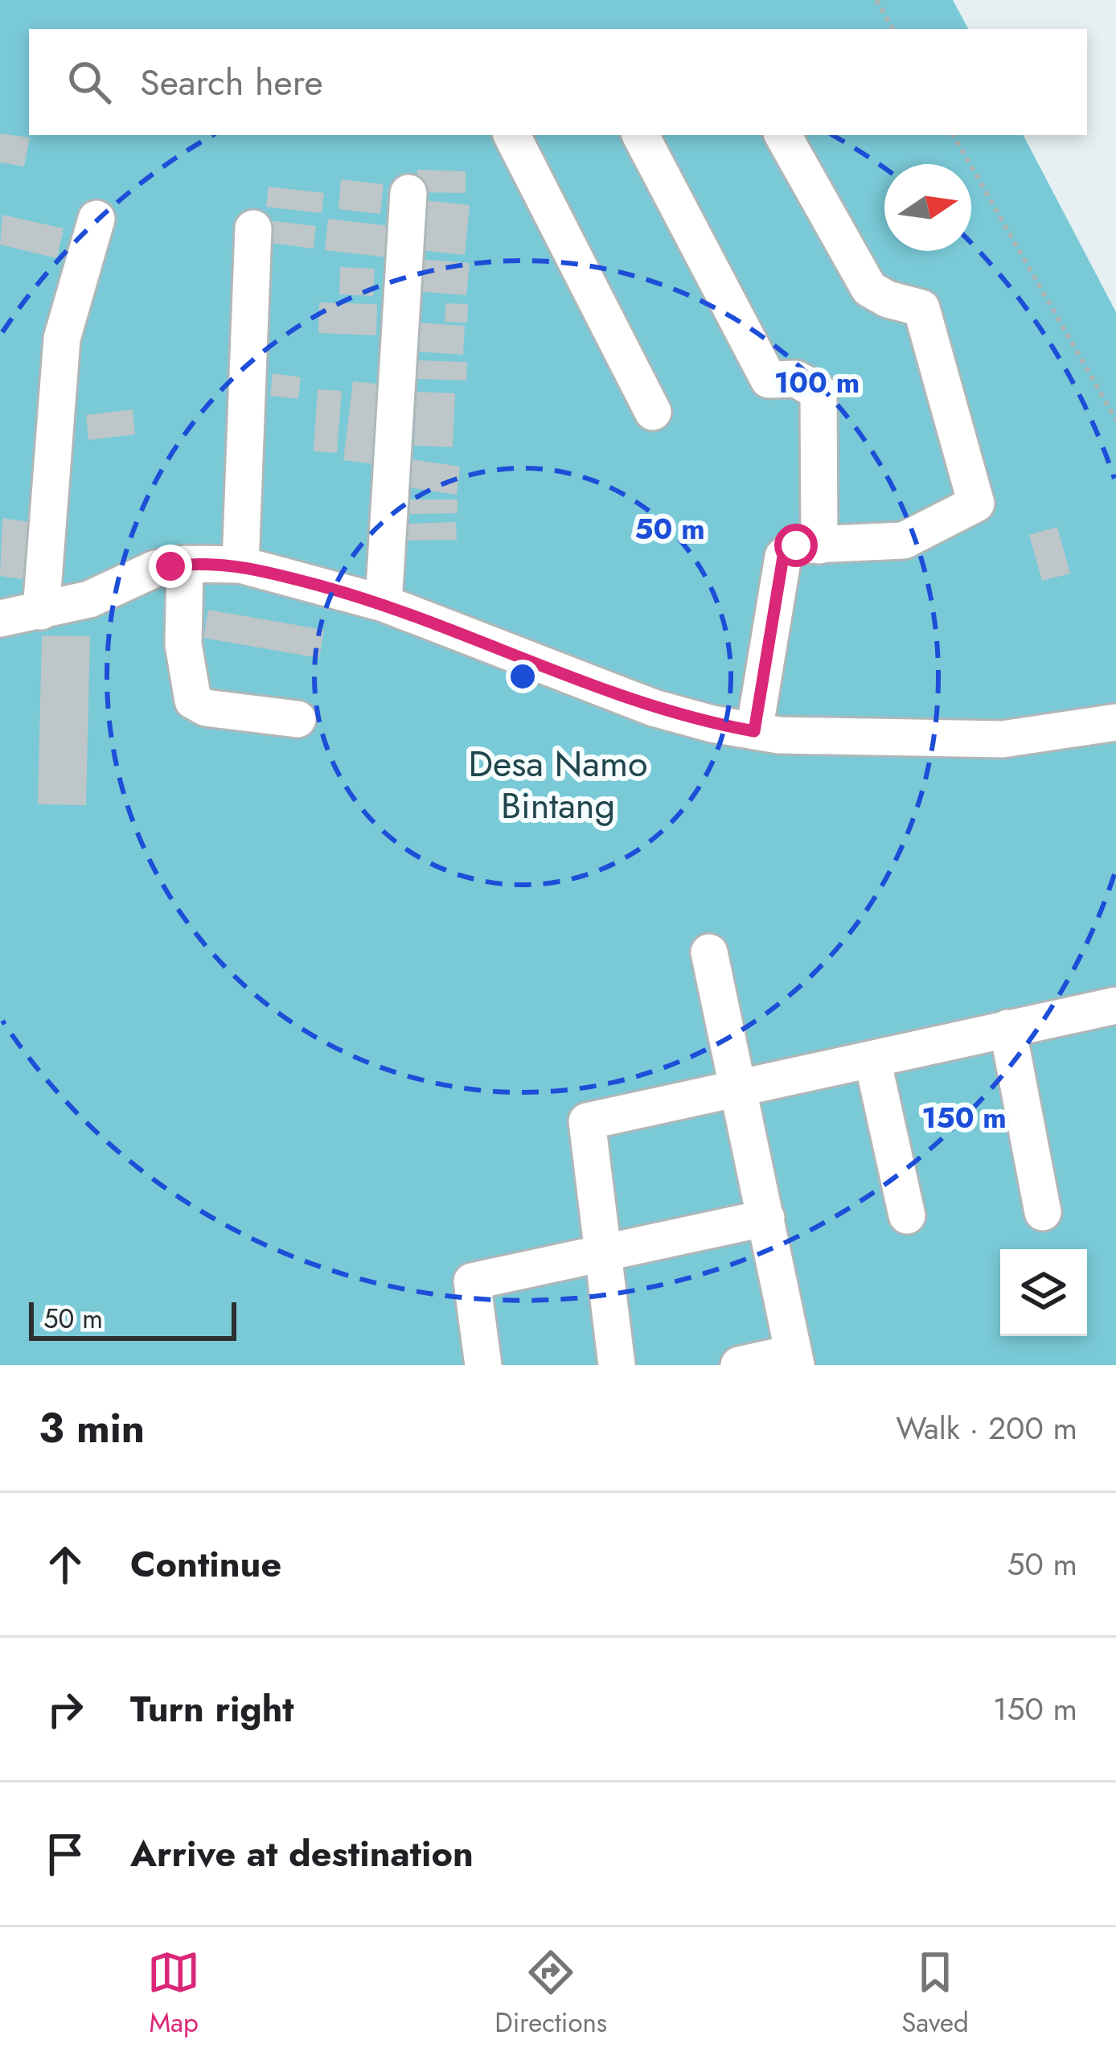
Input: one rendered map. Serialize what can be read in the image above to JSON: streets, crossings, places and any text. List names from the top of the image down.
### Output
{
  "parks": ["Desa Namo Bintang"],
  "scale_bar": "50 m",
  "north": "right",
  "page": {
    "search": "Search here",
    "scale": "50 m",
    "heading": ["3 min", "Walk · 200 m"],
    "list": [
      ["Continue", "50 m"],
      ["Turn right", "150 m"],
      "Arrive at destination"
    ],
    "nav": ["Map", "Directions", "Saved"]
  },
  "rings": ["100 m", "50 m", "150 m"]
}
